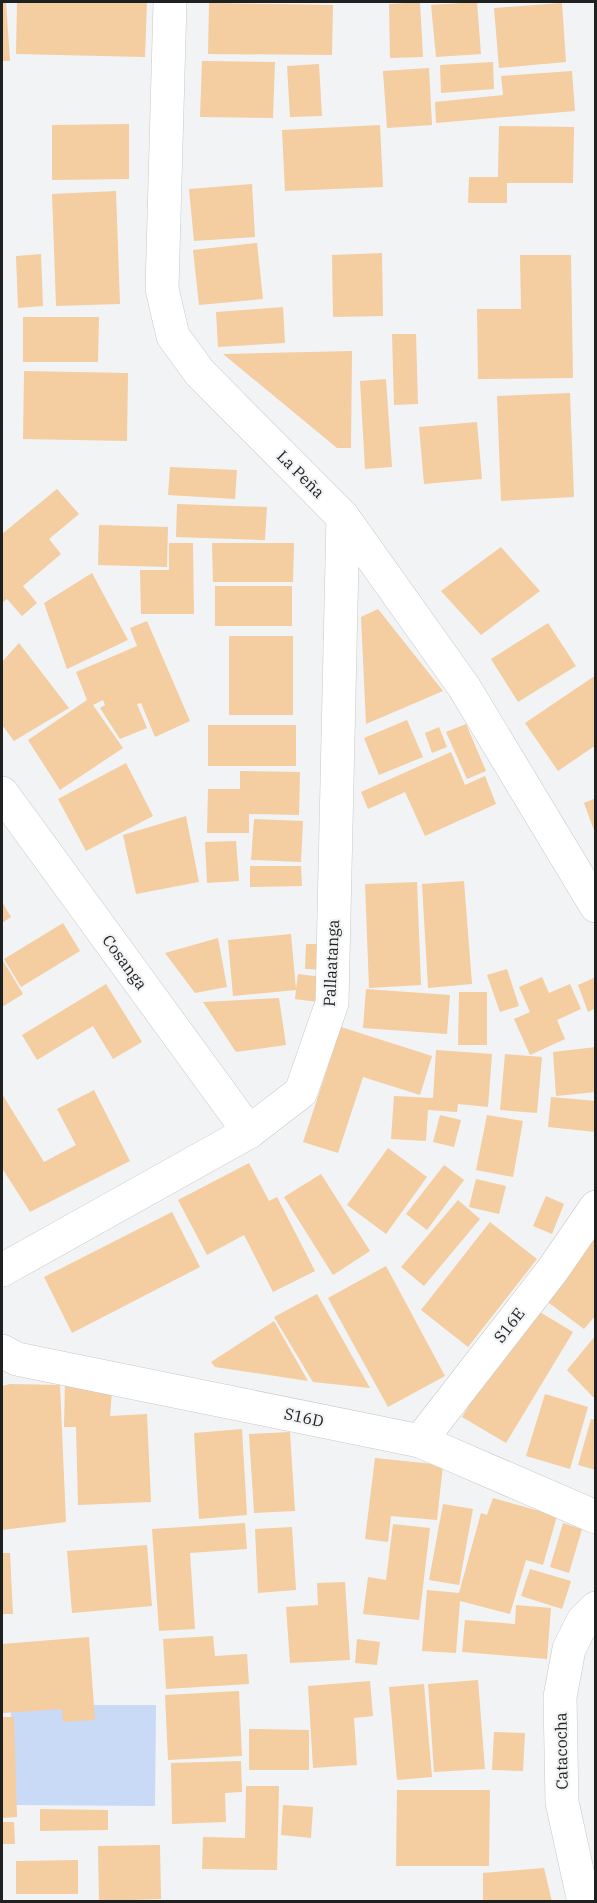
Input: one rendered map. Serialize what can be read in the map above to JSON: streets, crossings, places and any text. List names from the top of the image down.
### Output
{
  "streets": {
    "street": [
      "La Peña",
      "Cosanga",
      "Pallaatanga",
      "S16E",
      "S16D",
      "Catacocha"
    ]
  },
  "crossings": [
    ["La Peña", "Pallaatanga"],
    ["Cosanga", "Pallaatanga"],
    ["S16E", "S16D"]
  ]
}
